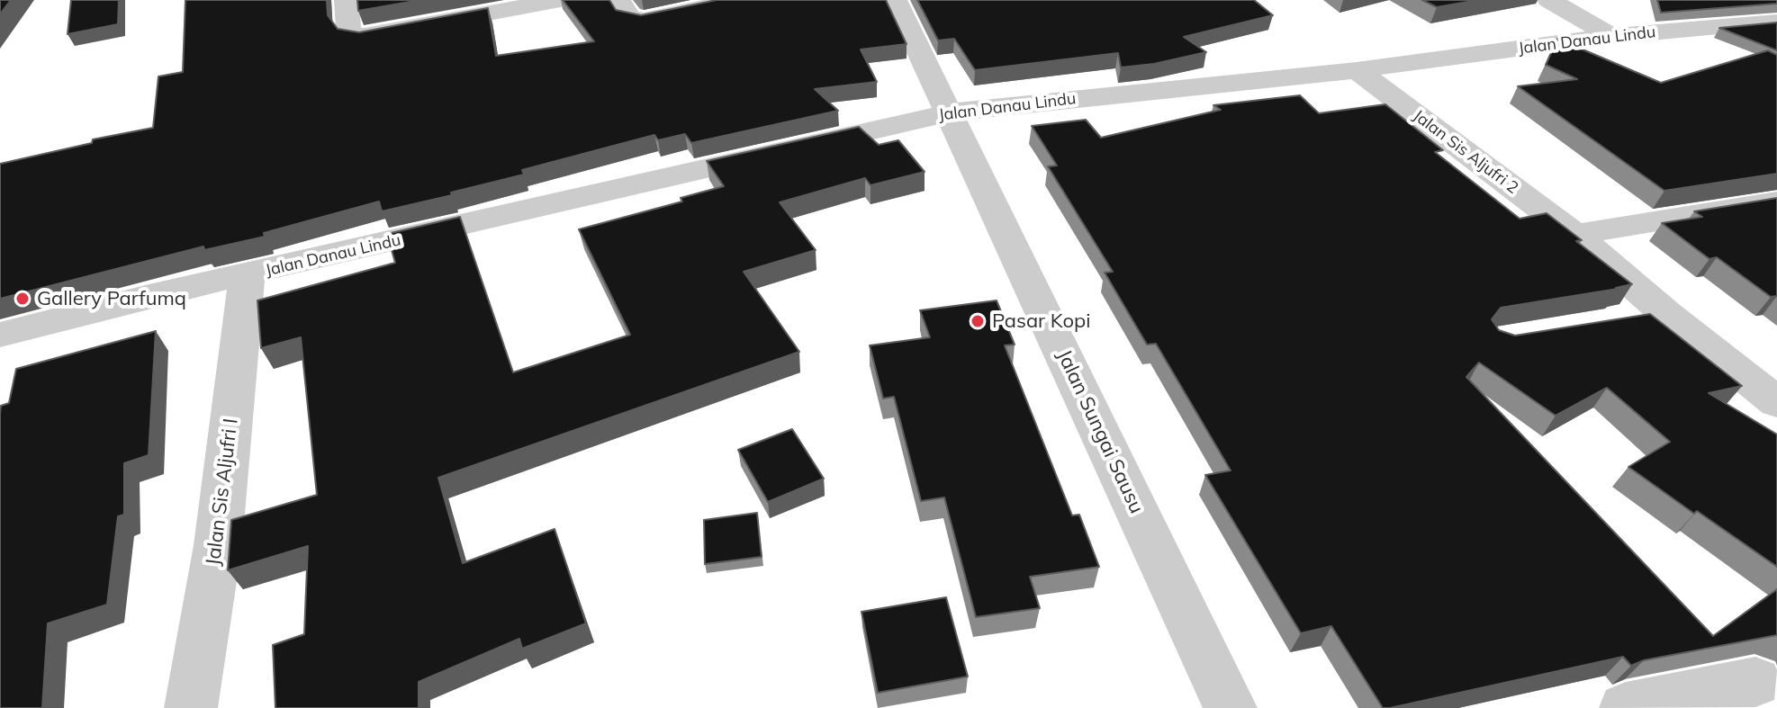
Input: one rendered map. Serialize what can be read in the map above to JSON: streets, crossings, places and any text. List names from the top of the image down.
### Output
{
  "streets": {
    "street": [
      "Jalan Danau Lindu",
      "Jalan Sis Aljufri 2",
      "Jalan Sungai Sausu",
      "Jalan Sis Aljufri I"
    ]
  },
  "crossings": [
    ["Jalan Danau Lindu", "Jalan Sis Aljufri 2"],
    ["Jalan Danau Lindu", "Jalan Sungai Sausu"],
    ["Jalan Danau Lindu", "Jalan Sis Aljufri I"]
  ],
  "places": ["Gallery Parfumq", "Pasar Kopi"]
}
